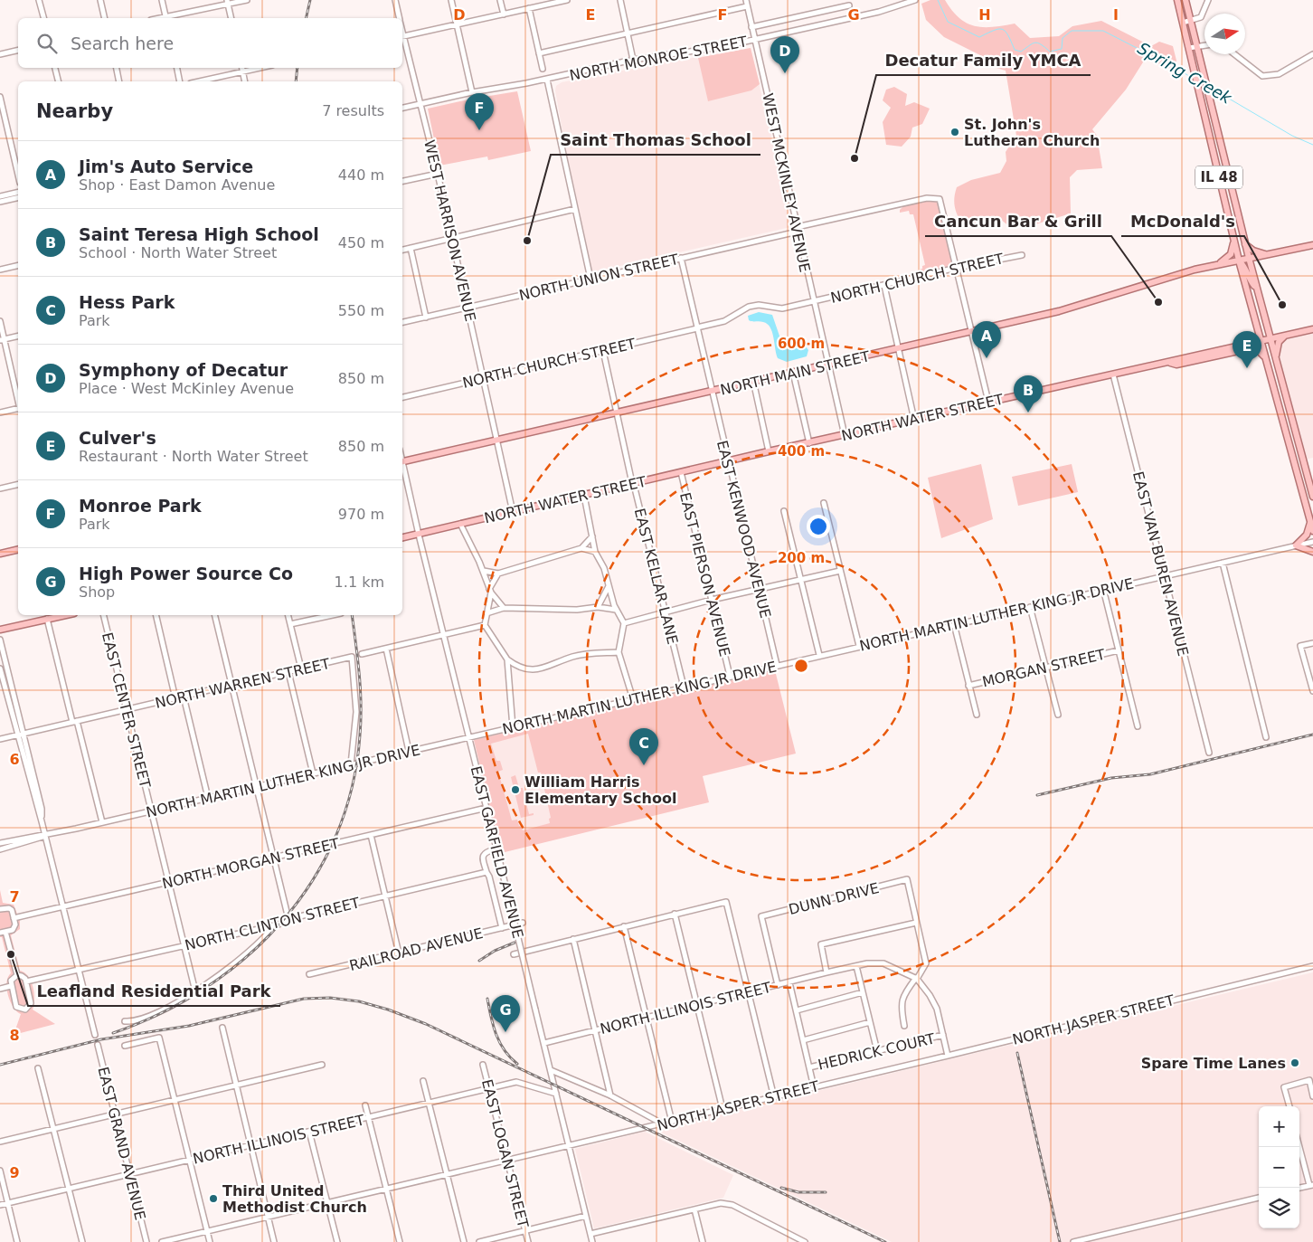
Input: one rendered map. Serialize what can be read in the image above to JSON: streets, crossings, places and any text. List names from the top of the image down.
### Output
{
  "streets": {
    "main road": ["IL 48", "NORTH MAIN STREET", "NORTH WATER STREET"],
    "street": [
      "NORTH MONROE STREET",
      "WEST MCKINLEY AVENUE",
      "WEST HARRISON AVENUE",
      "NORTH UNION STREET",
      "NORTH CHURCH STREET",
      "EAST KENWOOD AVENUE",
      "EAST VAN BUREN AVENUE",
      "EAST PIERSON AVENUE",
      "EAST KELLAR LANE",
      "NORTH MARTIN LUTHER KING JR DRIVE",
      "MORGAN STREET",
      "NORTH WARREN STREET",
      "EAST CENTER STREET",
      "EAST GARFIELD AVENUE",
      "NORTH MORGAN STREET",
      "DUNN DRIVE",
      "NORTH CLINTON STREET",
      "RAILROAD AVENUE",
      "NORTH ILLINOIS STREET",
      "NORTH JASPER STREET",
      "HEDRICK COURT",
      "EAST GRAND AVENUE",
      "EAST LOGAN STREET"
    ]
  },
  "crossings": [
    ["NORTH MONROE STREET", "WEST MCKINLEY AVENUE"],
    ["NORTH MONROE STREET", "WEST HARRISON AVENUE"],
    ["IL 48", "NORTH MAIN STREET"],
    ["IL 48", "NORTH WATER STREET"],
    ["WEST MCKINLEY AVENUE", "NORTH UNION STREET"],
    ["WEST MCKINLEY AVENUE", "NORTH CHURCH STREET"],
    ["WEST MCKINLEY AVENUE", "NORTH MAIN STREET"],
    ["WEST MCKINLEY AVENUE", "NORTH WATER STREET"],
    ["WEST HARRISON AVENUE", "NORTH UNION STREET"],
    ["WEST HARRISON AVENUE", "NORTH CHURCH STREET"],
    ["WEST HARRISON AVENUE", "NORTH MAIN STREET"],
    ["WEST HARRISON AVENUE", "NORTH WATER STREET"],
    ["NORTH UNION STREET", "NORTH CHURCH STREET"],
    ["NORTH UNION STREET", "EAST KENWOOD AVENUE"],
    ["NORTH CHURCH STREET", "EAST KENWOOD AVENUE"],
    ["NORTH CHURCH STREET", "EAST KELLAR LANE"],
    ["NORTH MAIN STREET", "EAST KENWOOD AVENUE"],
    ["NORTH MAIN STREET", "EAST KELLAR LANE"],
    ["NORTH WATER STREET", "EAST KENWOOD AVENUE"],
    ["NORTH WATER STREET", "EAST VAN BUREN AVENUE"],
    ["NORTH WATER STREET", "EAST PIERSON AVENUE"],
    ["NORTH WATER STREET", "EAST KELLAR LANE"],
    ["NORTH WATER STREET", "EAST GARFIELD AVENUE"],
    ["EAST KENWOOD AVENUE", "NORTH MARTIN LUTHER KING JR DRIVE"],
    ["EAST VAN BUREN AVENUE", "NORTH MARTIN LUTHER KING JR DRIVE"],
    ["EAST PIERSON AVENUE", "NORTH MARTIN LUTHER KING JR DRIVE"],
    ["EAST KELLAR LANE", "NORTH MARTIN LUTHER KING JR DRIVE"],
    ["NORTH MARTIN LUTHER KING JR DRIVE", "NORTH WARREN STREET"],
    ["NORTH MARTIN LUTHER KING JR DRIVE", "EAST CENTER STREET"],
    ["NORTH MARTIN LUTHER KING JR DRIVE", "EAST GARFIELD AVENUE"],
    ["NORTH WARREN STREET", "EAST CENTER STREET"],
    ["EAST CENTER STREET", "NORTH MORGAN STREET"],
    ["EAST CENTER STREET", "NORTH CLINTON STREET"],
    ["EAST GARFIELD AVENUE", "NORTH MORGAN STREET"],
    ["EAST GARFIELD AVENUE", "NORTH ILLINOIS STREET"],
    ["EAST GARFIELD AVENUE", "NORTH JASPER STREET"],
    ["DUNN DRIVE", "NORTH ILLINOIS STREET"],
    ["NORTH ILLINOIS STREET", "EAST GRAND AVENUE"],
    ["NORTH ILLINOIS STREET", "EAST LOGAN STREET"],
    ["NORTH JASPER STREET", "EAST LOGAN STREET"]
  ],
  "water": ["Spring Creek"],
  "places": [
    "St. John's Lutheran Church",
    "Decatur Family YMCA",
    "Saint Thomas School",
    "Cancun Bar & Grill",
    "McDonald's",
    "William Harris Elementary School",
    "Leafland Residential Park",
    "Spare Time Lanes",
    "Third United Methodist Church"
  ],
  "north": "right",
  "page": {
    "search": "Search here",
    "pins": [
      "D",
      "F",
      "A",
      "E",
      "B",
      "C",
      "G"
    ],
    "heading": ["Nearby", "7 results"],
    "list": [
      {
        "mark": "A",
        "name": "Jim's Auto Service",
        "note": "Shop · East Damon Avenue",
        "value": "440 m"
      },
      {
        "mark": "B",
        "name": "Saint Teresa High School",
        "note": "School · North Water Street",
        "value": "450 m"
      },
      {
        "mark": "C",
        "name": "Hess Park",
        "note": "Park",
        "value": "550 m"
      },
      {
        "mark": "D",
        "name": "Symphony of Decatur",
        "note": "Place · West McKinley Avenue",
        "value": "850 m"
      },
      {
        "mark": "E",
        "name": "Culver's",
        "note": "Restaurant · North Water Street",
        "value": "850 m"
      },
      {
        "mark": "F",
        "name": "Monroe Park",
        "note": "Park",
        "value": "970 m"
      },
      {
        "mark": "G",
        "name": "High Power Source Co",
        "note": "Shop",
        "value": "1.1 km"
      }
    ],
    "map_buttons": ["+", "−"]
  },
  "grid": {
    "columns": [
      "D",
      "E",
      "F",
      "G",
      "H",
      "I"
    ],
    "rows": [
      "6",
      "7",
      "8",
      "9"
    ]
  },
  "rings": ["600 m", "400 m", "200 m"]
}
